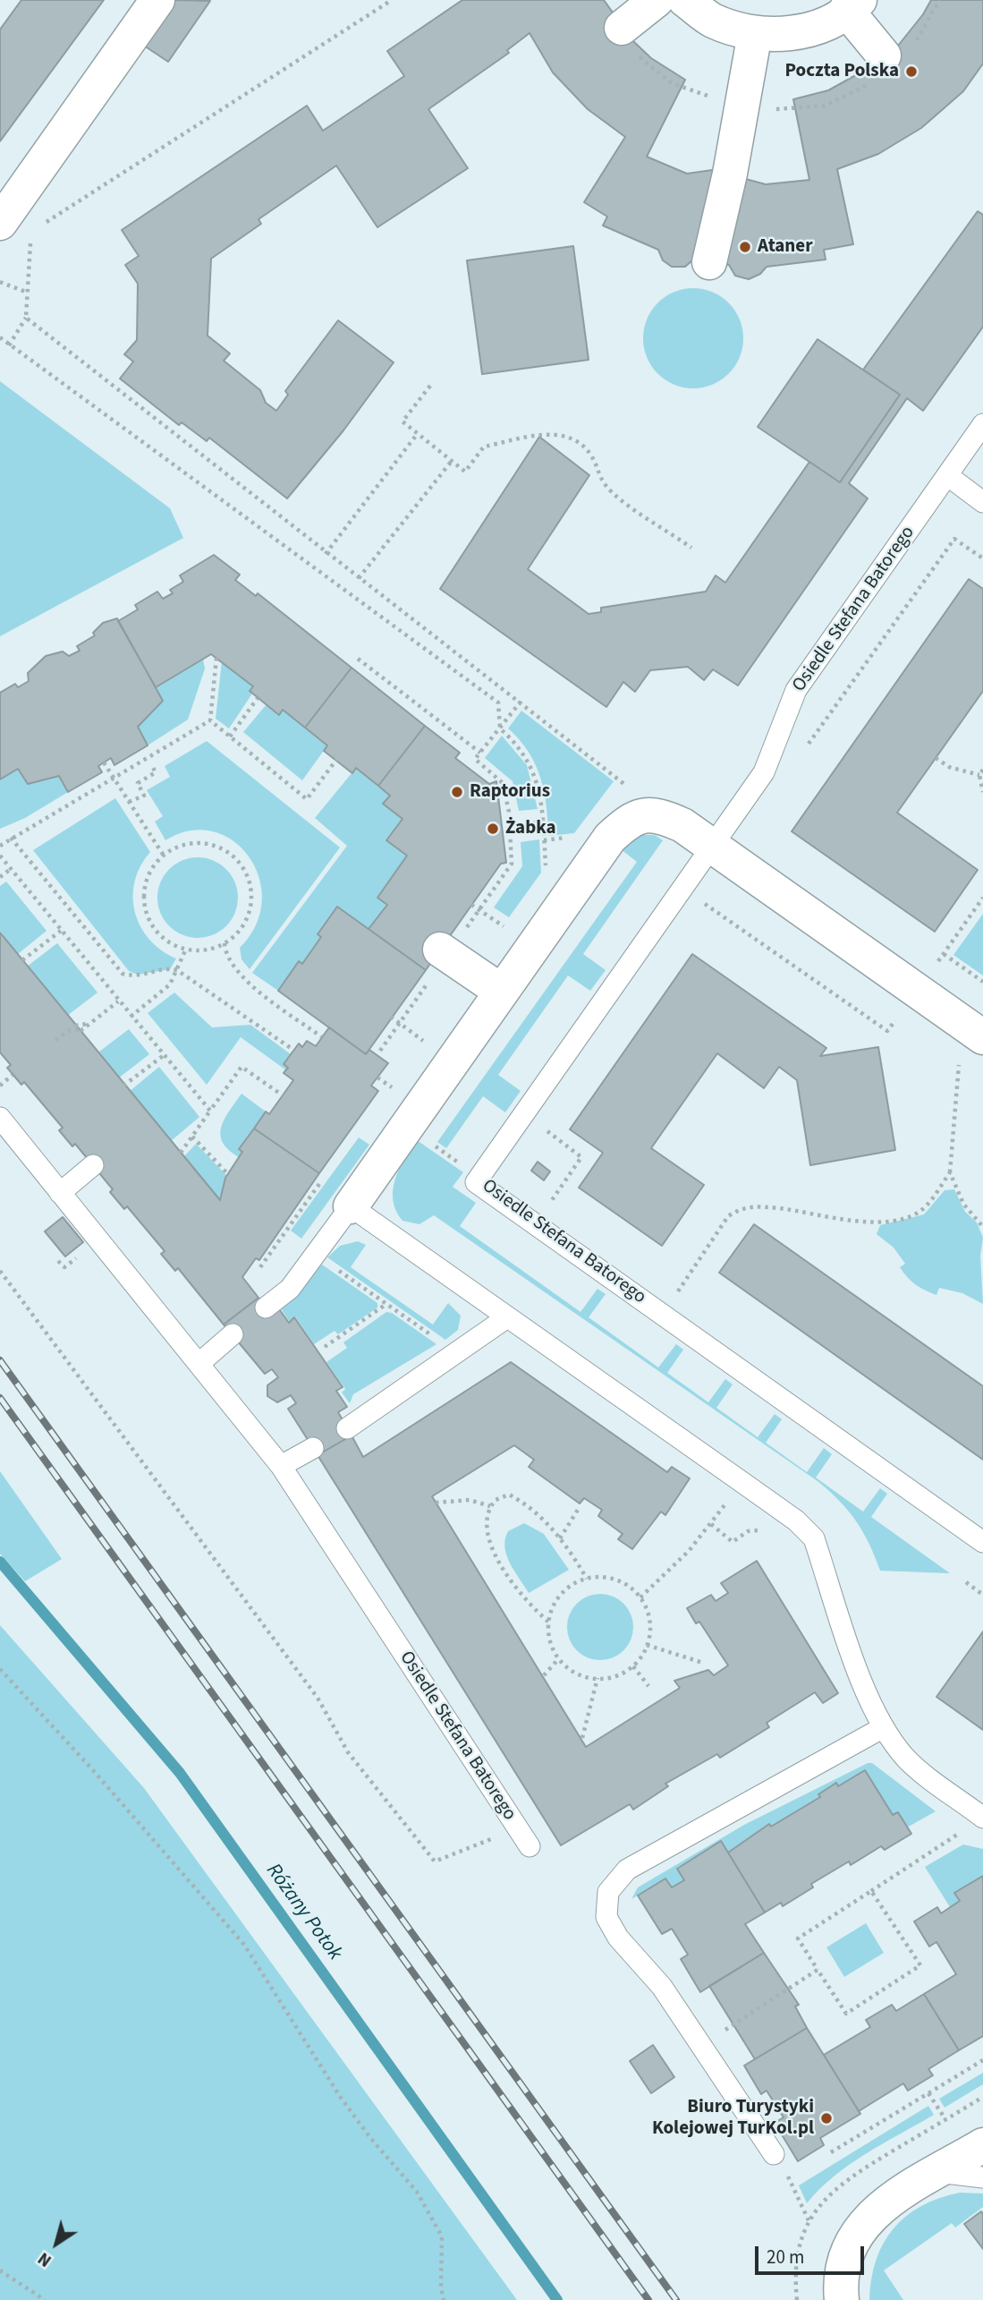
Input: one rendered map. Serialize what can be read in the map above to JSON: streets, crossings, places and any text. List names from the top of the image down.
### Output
{
  "streets": {
    "lane": ["Osiedle Stefana Batorego"]
  },
  "water": ["Różany Potok"],
  "places": [
    "Poczta Polska",
    "Ataner",
    "Raptorius",
    "Żabka",
    "Biuro Turystyki Kolejowej TurKol.pl"
  ],
  "scale_bar": "20 m",
  "north": "bottom left"
}
